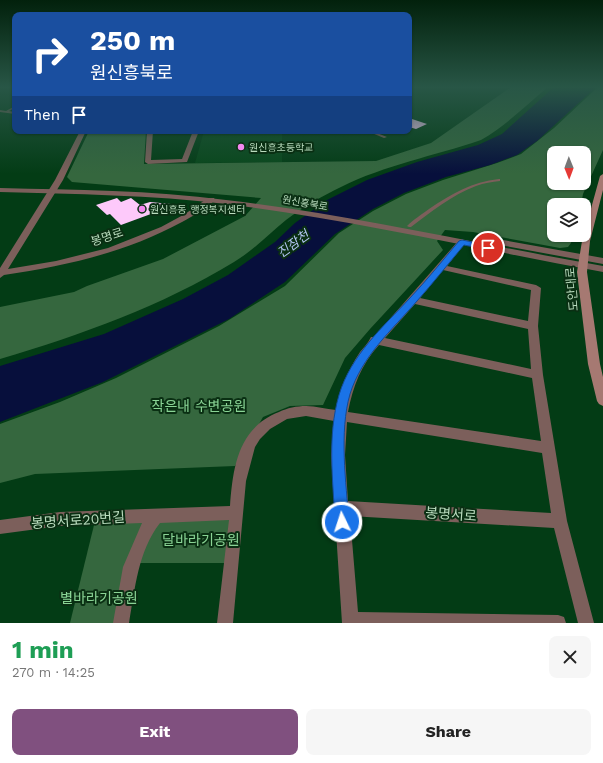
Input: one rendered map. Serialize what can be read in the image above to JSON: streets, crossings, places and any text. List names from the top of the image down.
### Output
{
  "streets": {
    "main road": ["도안대로"],
    "street": [
      "원신흥북로",
      "봉명로",
      "봉명서로",
      "봉명서로20번길"
    ]
  },
  "crossings": [
    ["원신흥북로", "봉명로"],
    ["원신흥북로", "도안대로"]
  ],
  "water": ["진잠천"],
  "parks": ["작은내 수변공원", "달바라기공원", "별바라기공원"],
  "places": ["원신흥초등학교", "원신흥동 행정복지센터"],
  "north": "bottom",
  "page": {
    "turn": ["250 m", "원신흥북로"],
    "then": "Then",
    "heading": ["1 min", "270 m · 14:25"],
    "buttons": ["Exit", "Share"]
  }
}
